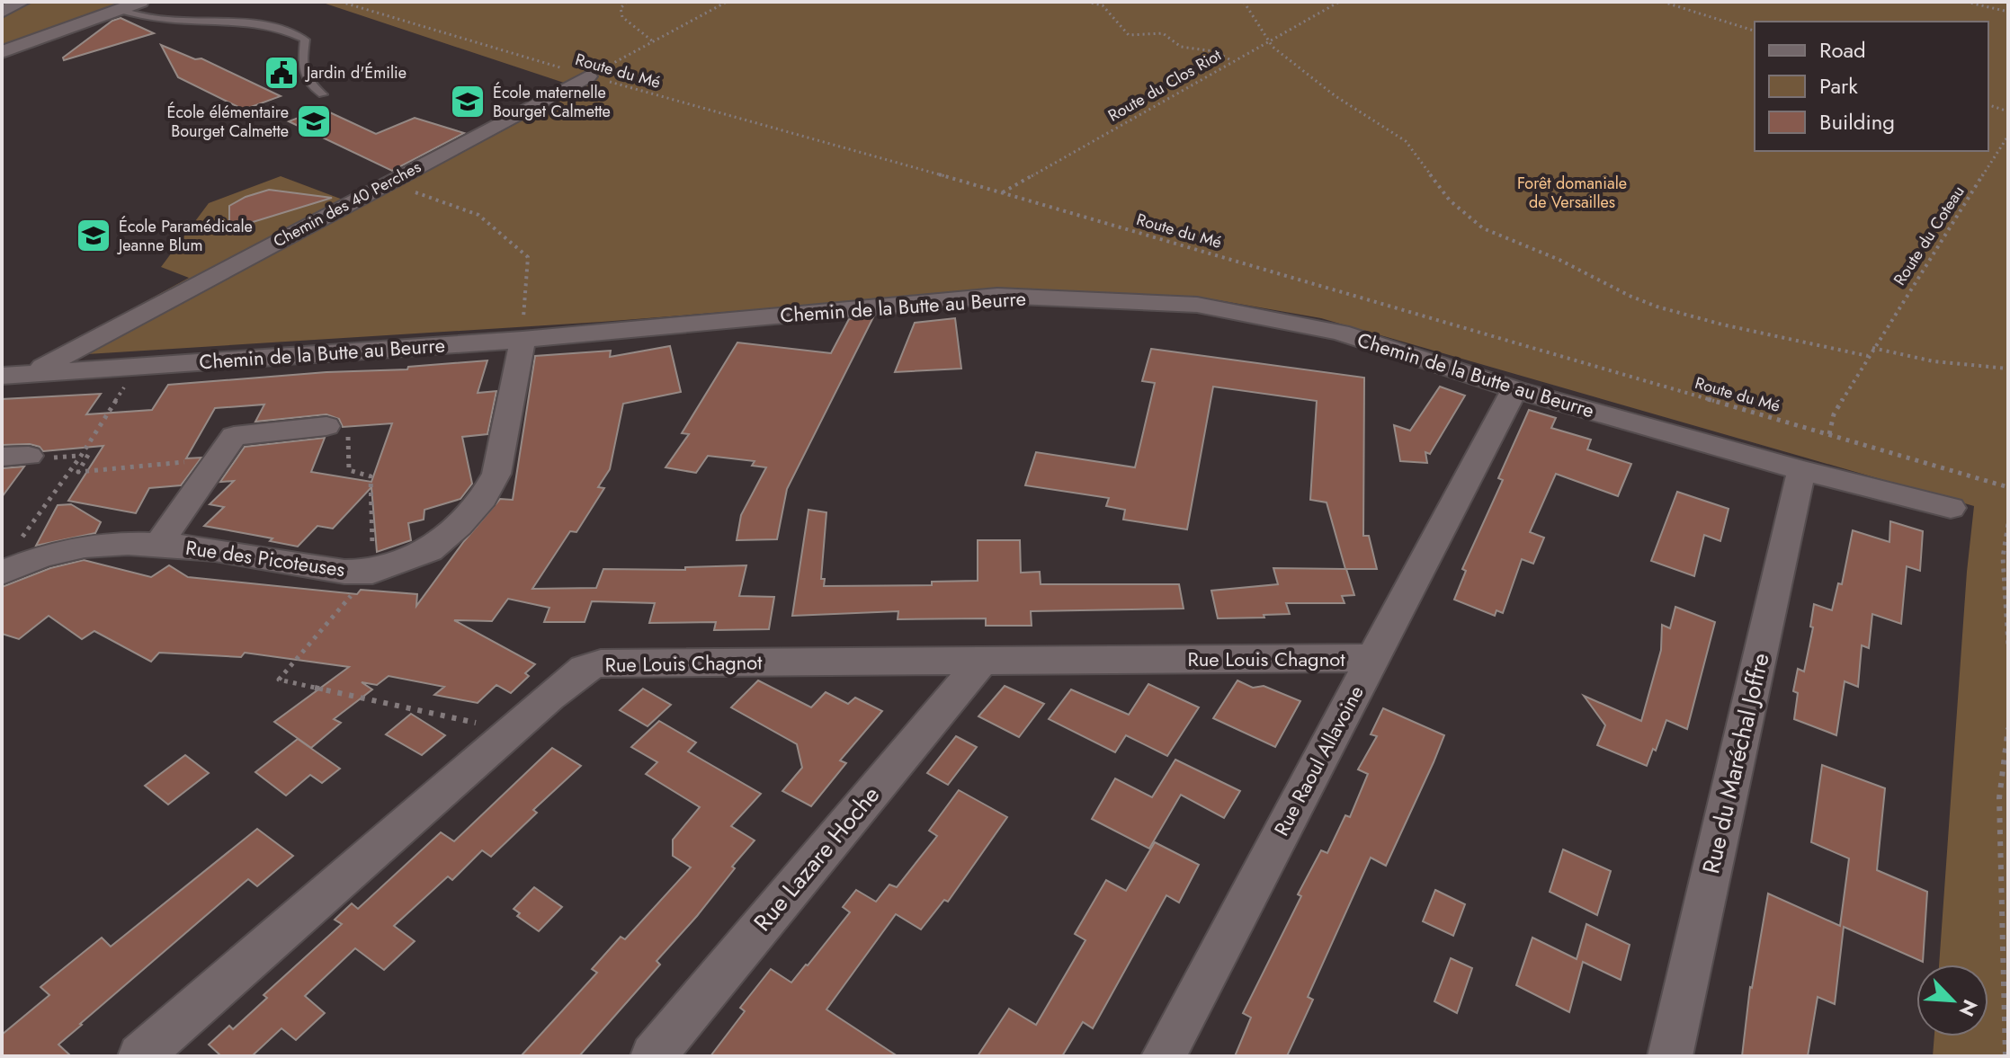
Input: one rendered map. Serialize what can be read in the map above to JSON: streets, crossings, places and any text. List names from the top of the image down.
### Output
{
  "streets": {
    "street": [
      "Chemin des 40 Perches",
      "Chemin de la Butte au Beurre",
      "Rue des Picoteuses",
      "Rue Louis Chagnot",
      "Rue Raoul Allavoine",
      "Rue du Maréchal Joffre",
      "Rue Lazare Hoche"
    ],
    "path": ["Route du Mé", "Route du Clos Riot", "Route du Coteau"]
  },
  "crossings": [
    ["Route du Mé", "Route du Clos Riot"],
    ["Route du Mé", "Chemin des 40 Perches"],
    ["Route du Mé", "Route du Coteau"],
    ["Chemin des 40 Perches", "Chemin de la Butte au Beurre"],
    ["Chemin de la Butte au Beurre", "Rue des Picoteuses"],
    ["Chemin de la Butte au Beurre", "Rue Raoul Allavoine"],
    ["Chemin de la Butte au Beurre", "Rue du Maréchal Joffre"],
    ["Rue Louis Chagnot", "Rue Raoul Allavoine"],
    ["Rue Louis Chagnot", "Rue Lazare Hoche"]
  ],
  "parks": ["Forêt domaniale de Versailles"],
  "places": {
    "public building": ["Jardin d'Émilie"],
    "school or university": ["École maternelle Bourget Calmette", "École élémentaire Bourget Calmette", "École Paramédicale Jeanne Blum"]
  },
  "legend": ["Road", "Park", "Building"],
  "north": "bottom right"
}
